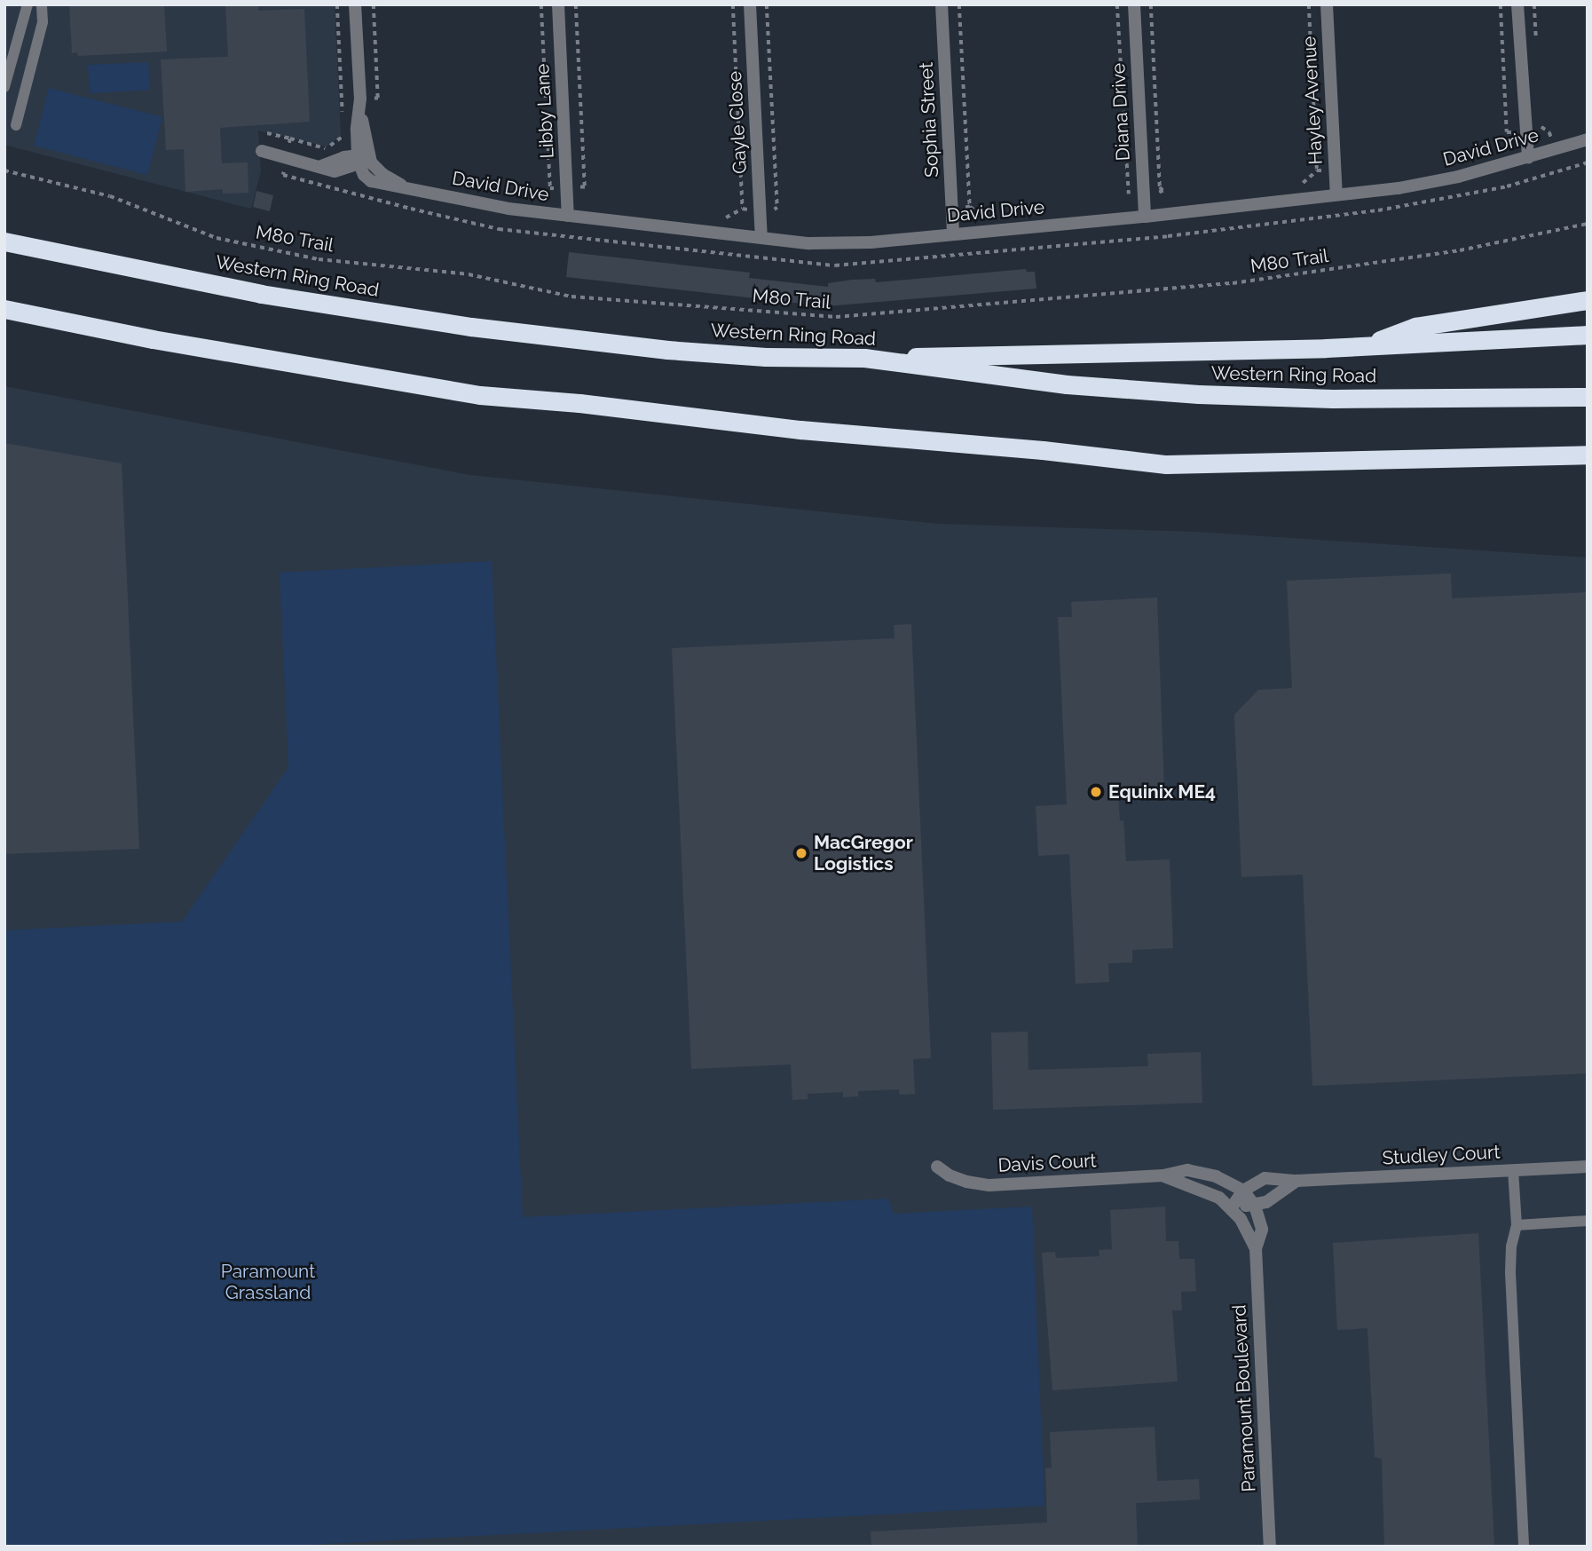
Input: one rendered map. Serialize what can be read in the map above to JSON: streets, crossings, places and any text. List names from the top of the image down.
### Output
{
  "streets": {
    "highway": ["Western Ring Road"],
    "street": [
      "Hayley Avenue",
      "Libby Lane",
      "Diana Drive",
      "Sophia Street",
      "Gayle Close",
      "David Drive",
      "Studley Court",
      "Davis Court",
      "Paramount Boulevard"
    ],
    "path": ["M80 Trail"]
  },
  "crossings": [
    ["Hayley Avenue", "David Drive"],
    ["Libby Lane", "David Drive"],
    ["Diana Drive", "David Drive"],
    ["Sophia Street", "David Drive"],
    ["Gayle Close", "David Drive"],
    ["Studley Court", "Davis Court"],
    ["Studley Court", "Paramount Boulevard"],
    ["Davis Court", "Paramount Boulevard"]
  ],
  "parks": ["Paramount Grassland"],
  "places": ["Equinix ME4", "MacGregor Logistics"]
}
